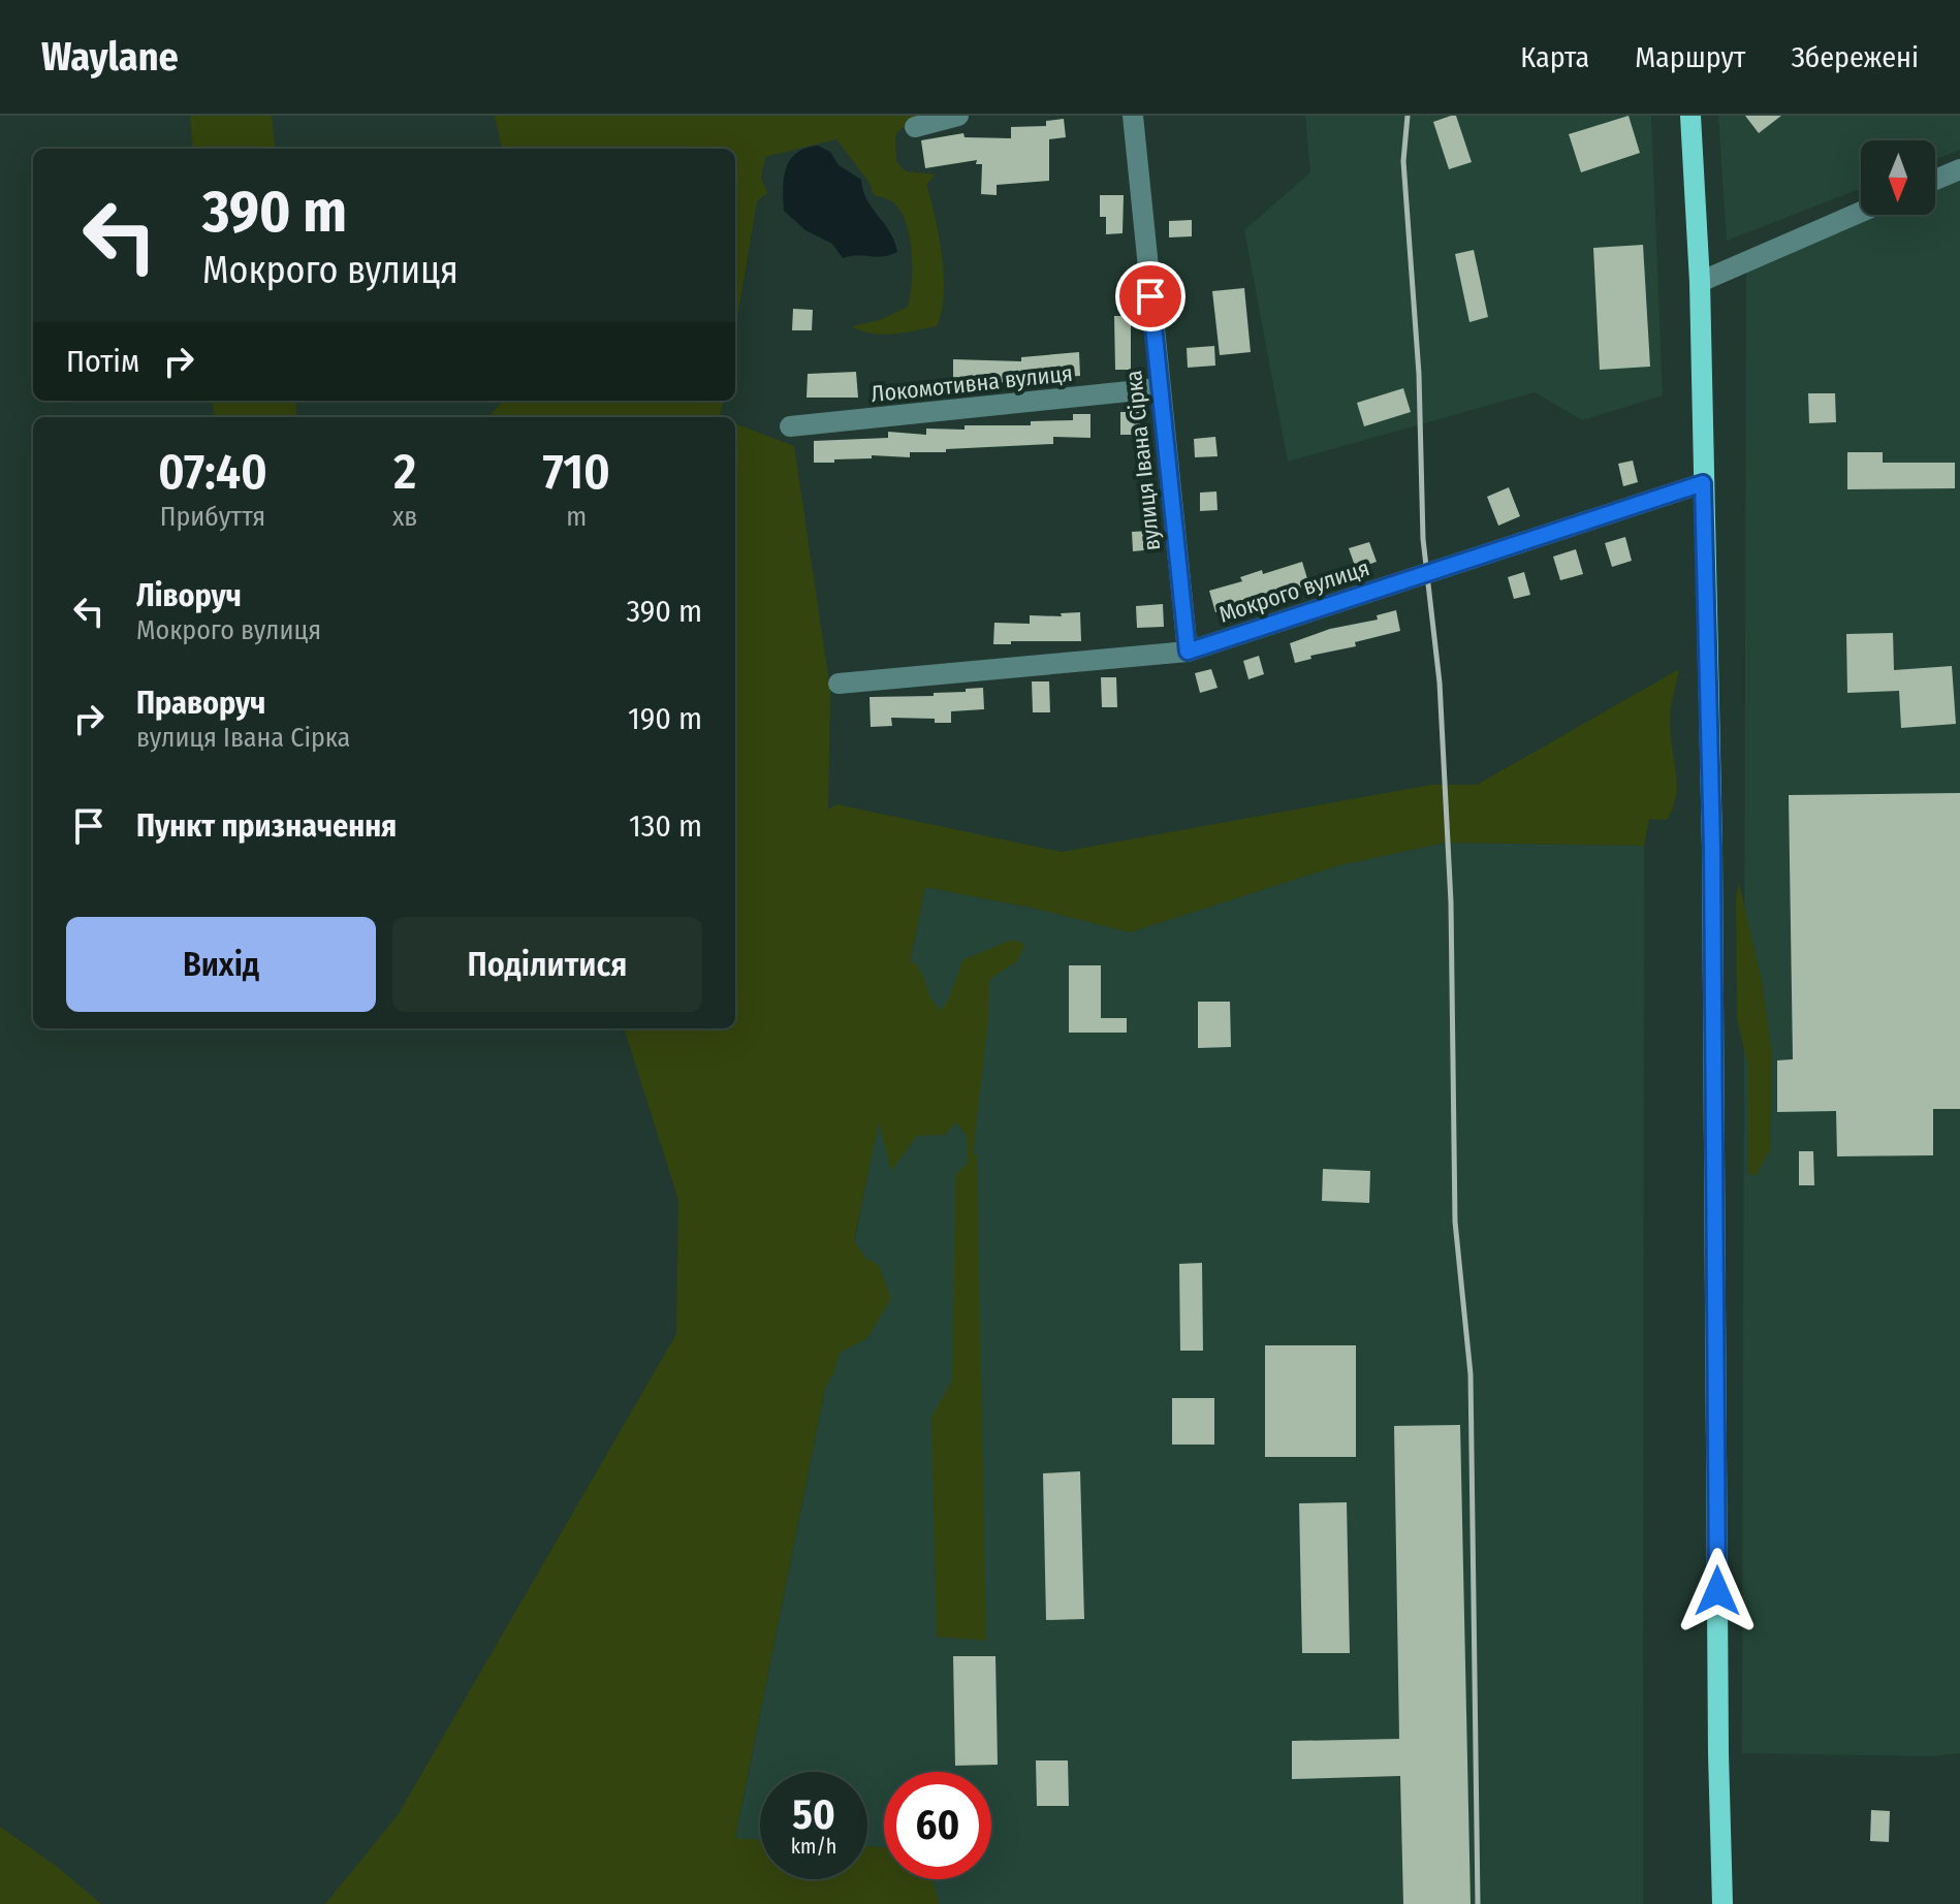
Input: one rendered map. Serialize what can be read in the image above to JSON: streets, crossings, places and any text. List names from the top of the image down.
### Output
{
  "streets": {
    "street": ["Локомотивна вулиця", "вулиця Івана Сірка", "Мокрого вулиця"]
  },
  "crossings": [
    ["Локомотивна вулиця", "вулиця Івана Сірка"],
    ["вулиця Івана Сірка", "Мокрого вулиця"]
  ],
  "north": "bottom",
  "page": {
    "header": "Waylane",
    "nav": ["Карта", "Маршрут", "Збережені"],
    "turn": ["390 m", "Мокрого вулиця"],
    "then": "Потім",
    "eta": [
      "07:40",
      "Прибуття",
      "2",
      "хв",
      "710",
      "m"
    ],
    "list": [
      {
        "name": "Ліворуч",
        "note": "Мокрого вулиця",
        "value": "390 m"
      },
      {
        "name": "Праворуч",
        "note": "вулиця Івана Сірка",
        "value": "190 m"
      },
      {
        "name": "Пункт призначення",
        "value": "130 m"
      }
    ],
    "buttons": ["Вихід", "Поділитися"],
    "speed": "50 km/h",
    "limit": "60"
  }
}
